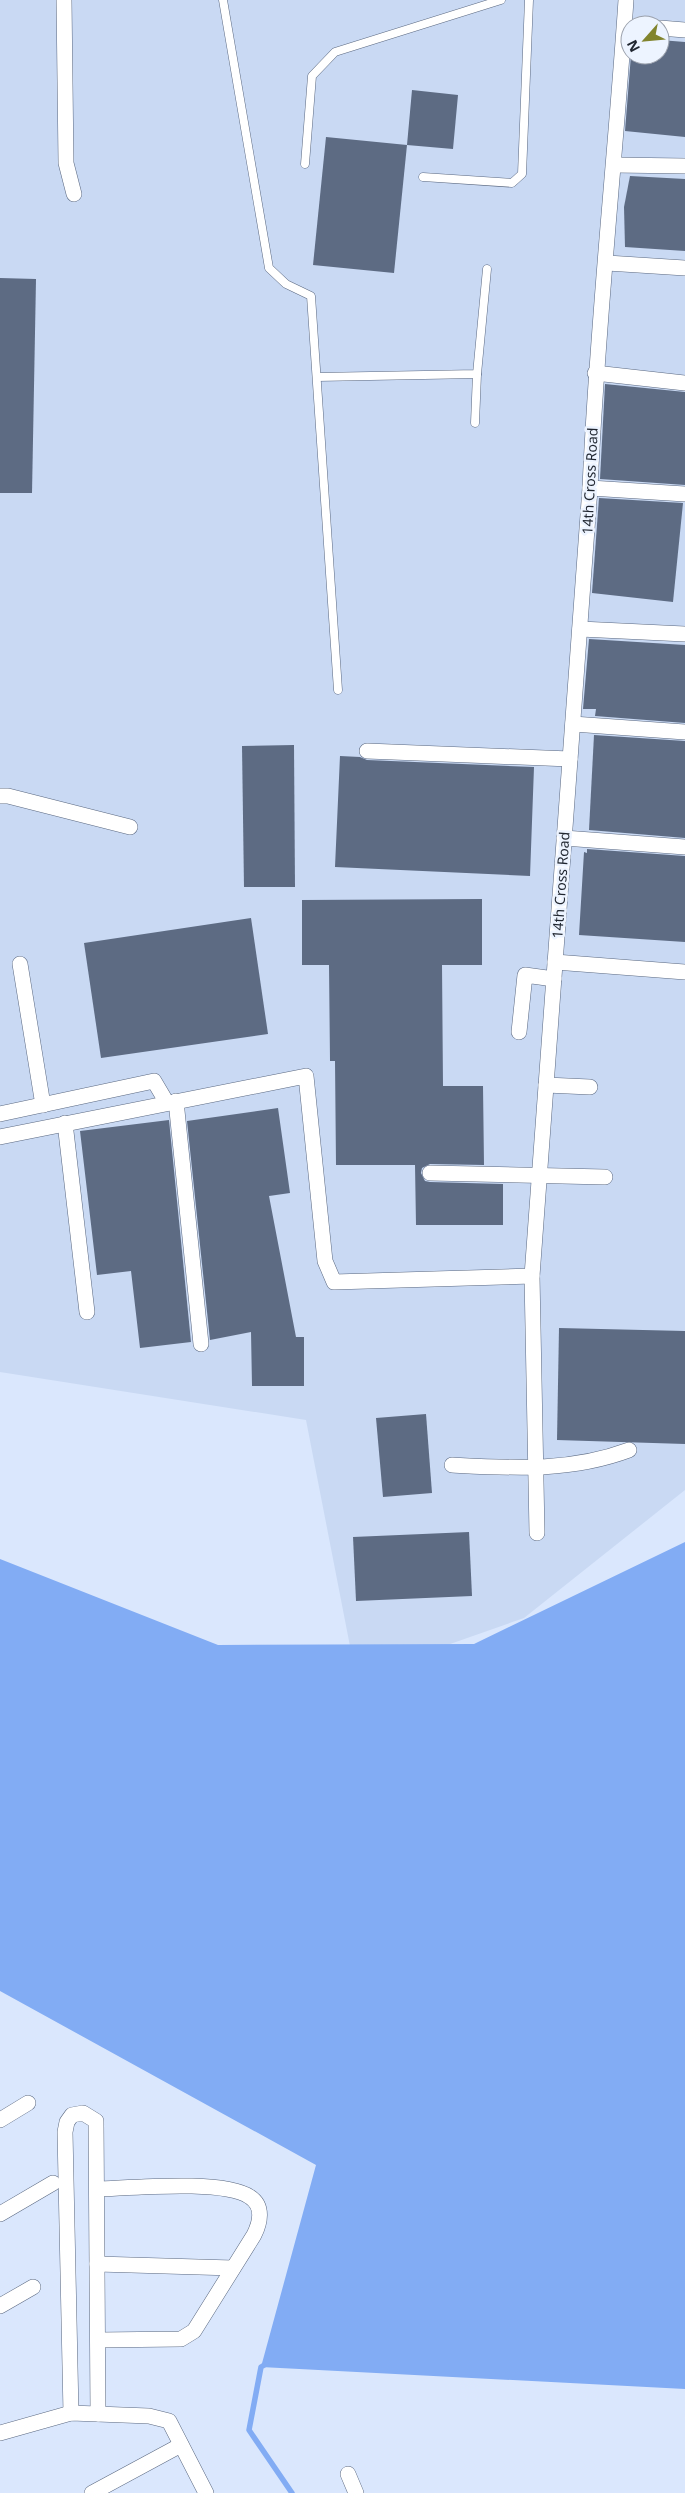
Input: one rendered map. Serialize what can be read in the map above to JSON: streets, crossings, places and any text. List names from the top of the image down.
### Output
{
  "streets": {
    "street": ["14th Cross Road"]
  },
  "north": "bottom left"
}
